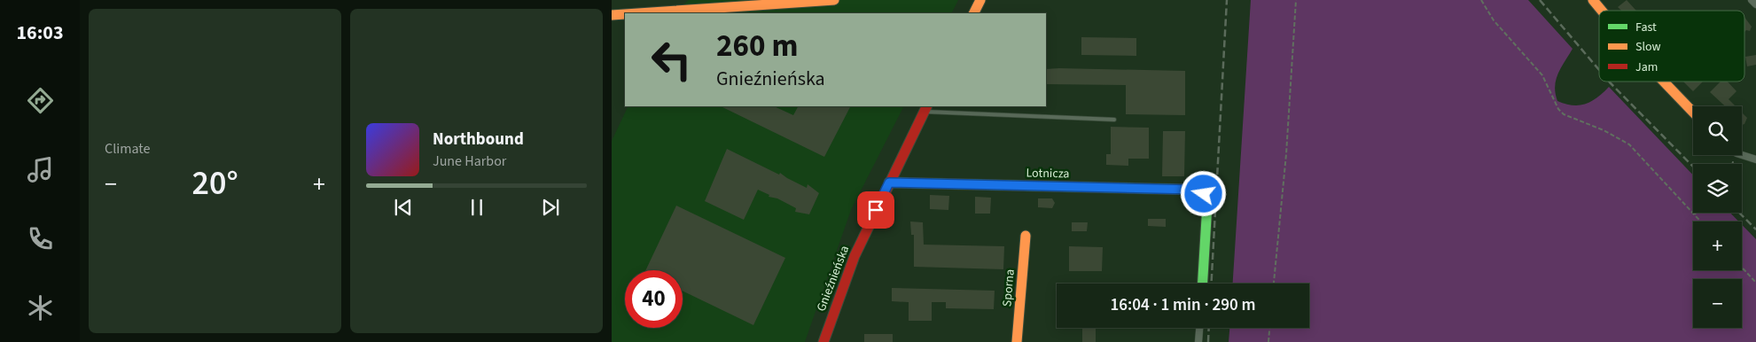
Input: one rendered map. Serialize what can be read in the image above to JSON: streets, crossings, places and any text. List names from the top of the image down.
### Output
{
  "streets": {
    "street": ["Lotnicza", "Gnieźnieńska", "Sporna"]
  },
  "crossings": [
    ["Lotnicza", "Gnieźnieńska"]
  ],
  "legend": ["Fast", "Slow", "Jam"],
  "page": {
    "tabs": "16:03",
    "tile": "Climate",
    "turn": ["260 m", "Gnieźnieńska"],
    "map_buttons": ["+", "−"],
    "song": ["Northbound", "June Harbor"],
    "heat": ["−", "20°", "+"],
    "limit": "40",
    "trip": "16:04 · 1 min · 290 m"
  }
}
